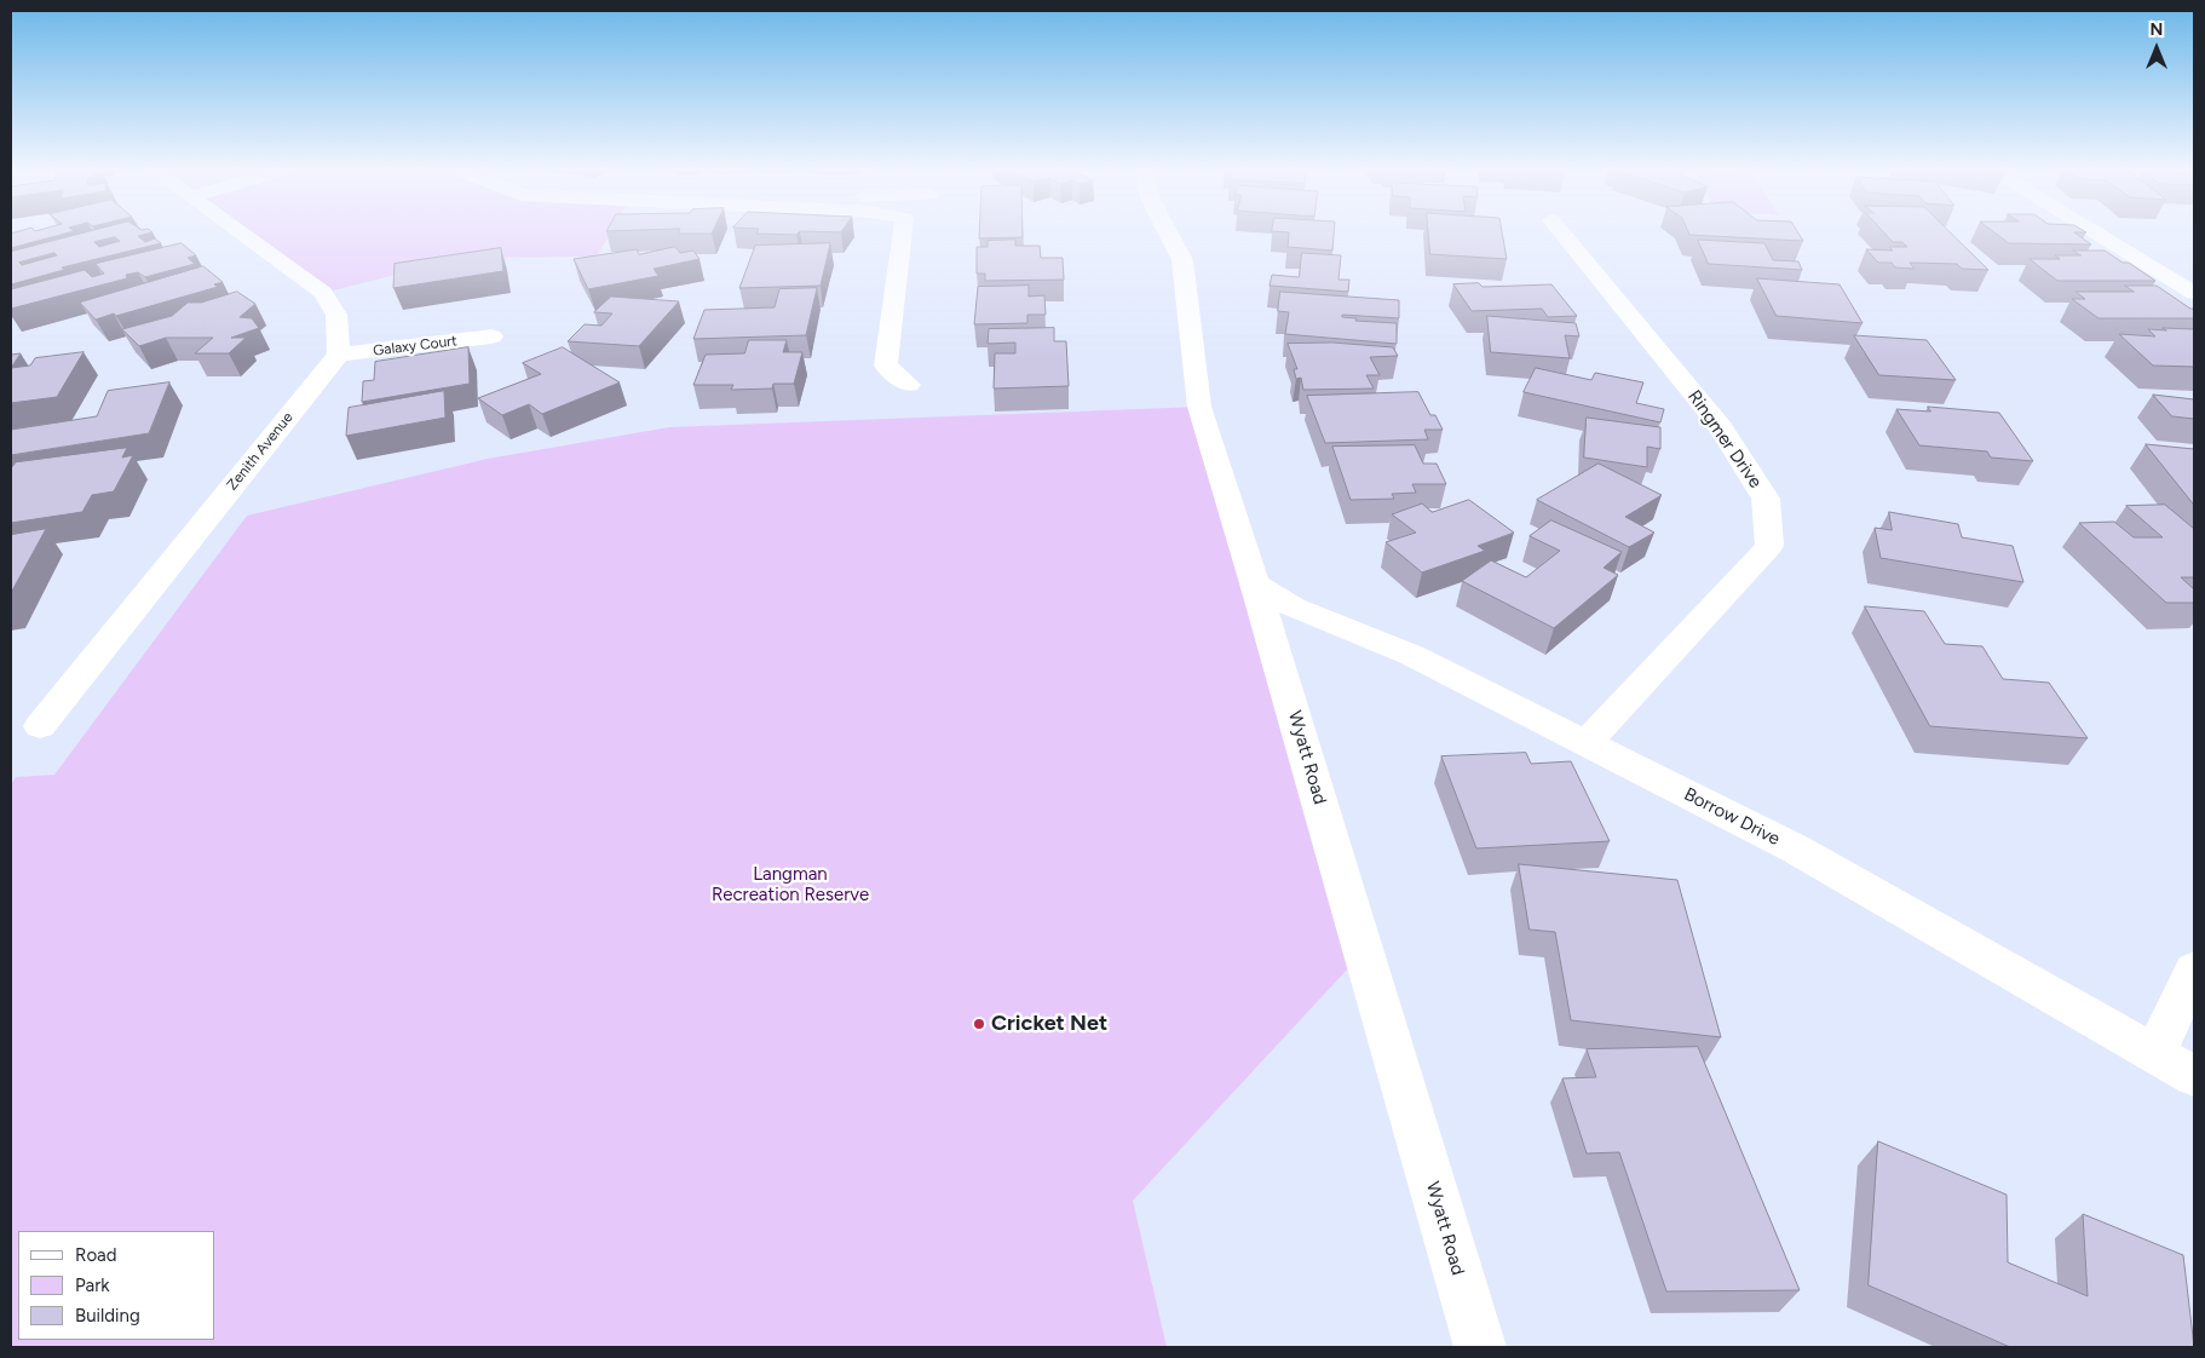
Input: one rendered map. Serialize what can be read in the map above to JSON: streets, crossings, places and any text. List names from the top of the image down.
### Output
{
  "streets": {
    "street": [
      "Galaxy Court",
      "Ringmer Drive",
      "Zenith Avenue",
      "Wyatt Road",
      "Borrow Drive"
    ]
  },
  "crossings": [
    ["Galaxy Court", "Zenith Avenue"],
    ["Ringmer Drive", "Borrow Drive"],
    ["Wyatt Road", "Borrow Drive"]
  ],
  "parks": ["Langman Recreation Reserve"],
  "places": ["Cricket Net"],
  "legend": ["Road", "Park", "Building"],
  "north": "top"
}
